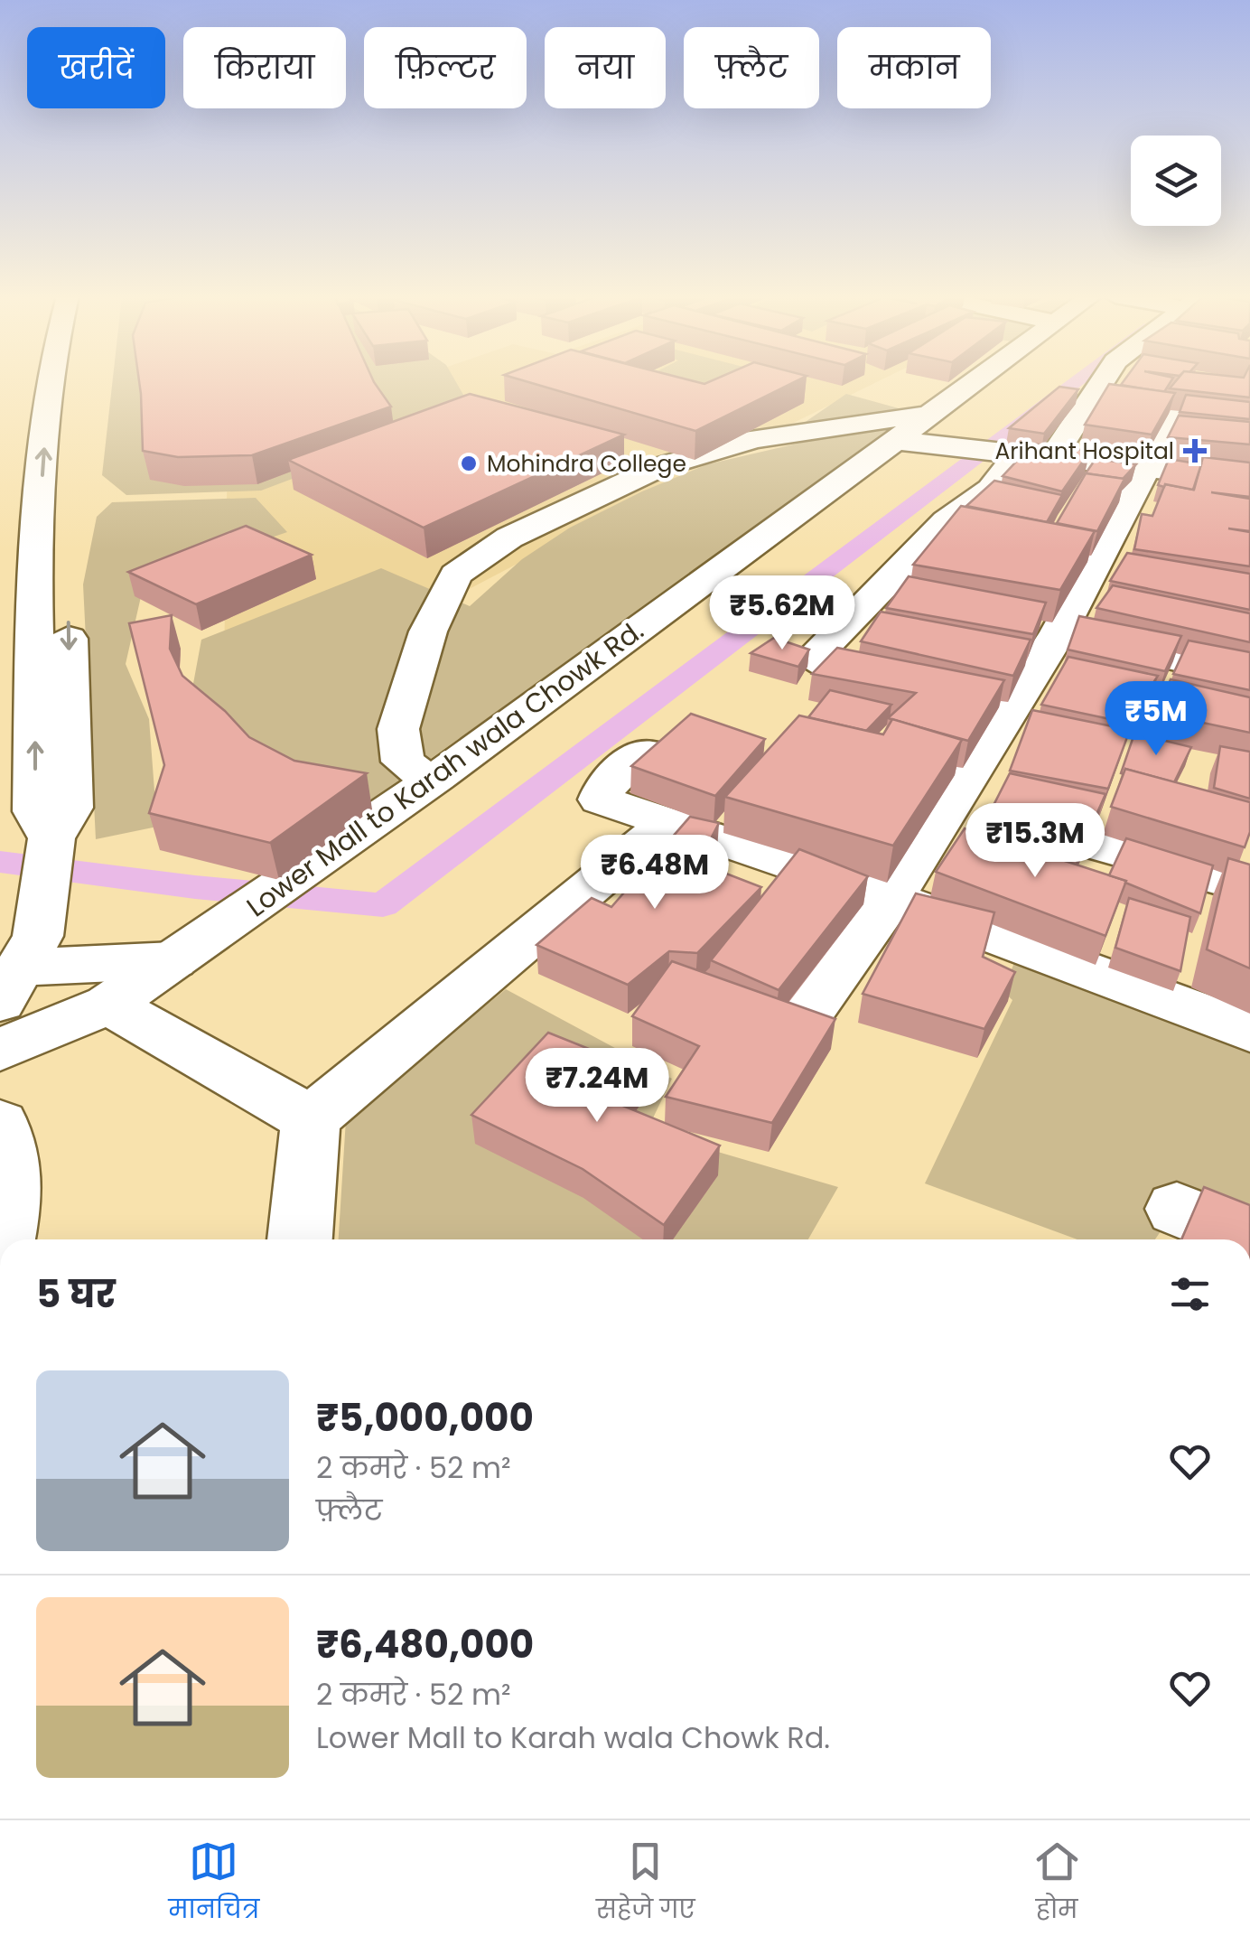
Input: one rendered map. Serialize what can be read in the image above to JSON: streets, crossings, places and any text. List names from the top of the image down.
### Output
{
  "streets": {
    "street": ["Lower Mall to Karah wala Chowk Rd."]
  },
  "places": {
    "health": ["Arihant Hospital"],
    "other": ["Mohindra College"]
  },
  "page": {
    "chip": [
      "खरीदें",
      "किराया",
      "फ़िल्टर",
      "नया",
      "फ़्लैट",
      "मकान"
    ],
    "price": [
      "₹5.62M",
      "₹5M",
      "₹15.3M",
      "₹6.48M",
      "₹7.24M"
    ],
    "heading": "5 घर",
    "list": [
      {
        "name": "₹5,000,000",
        "note": "2 कमरे · 52 m² · फ़्लैट"
      },
      {
        "name": "₹6,480,000",
        "note": "2 कमरे · 52 m² · Lower Mall to Karah wala Chowk Rd."
      }
    ],
    "tabs": ["मानचित्र", "सहेजे गए", "होम"]
  }
}
